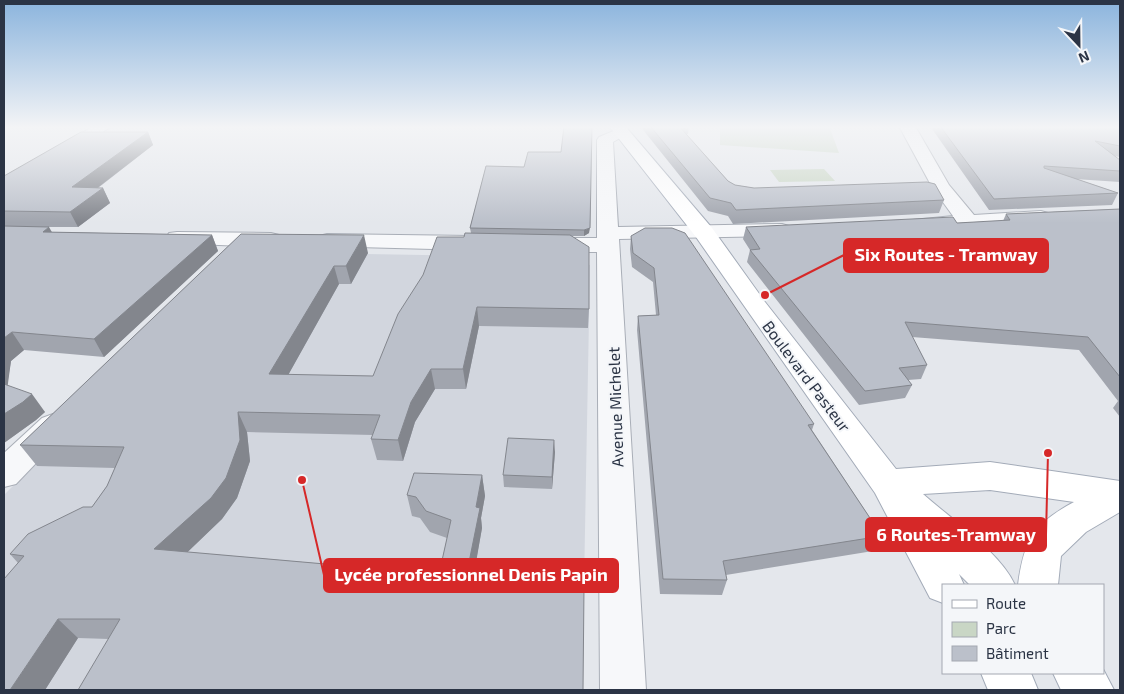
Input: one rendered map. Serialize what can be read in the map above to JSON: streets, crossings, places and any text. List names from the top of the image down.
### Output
{
  "streets": {
    "main road": ["Boulevard Pasteur"],
    "street": ["Avenue Michelet"]
  },
  "places": ["Six Routes - Tramway", "6 Routes-Tramway", "Lycée professionnel Denis Papin"],
  "legend": ["Route", "Parc", "Bâtiment"],
  "north": "bottom"
}
